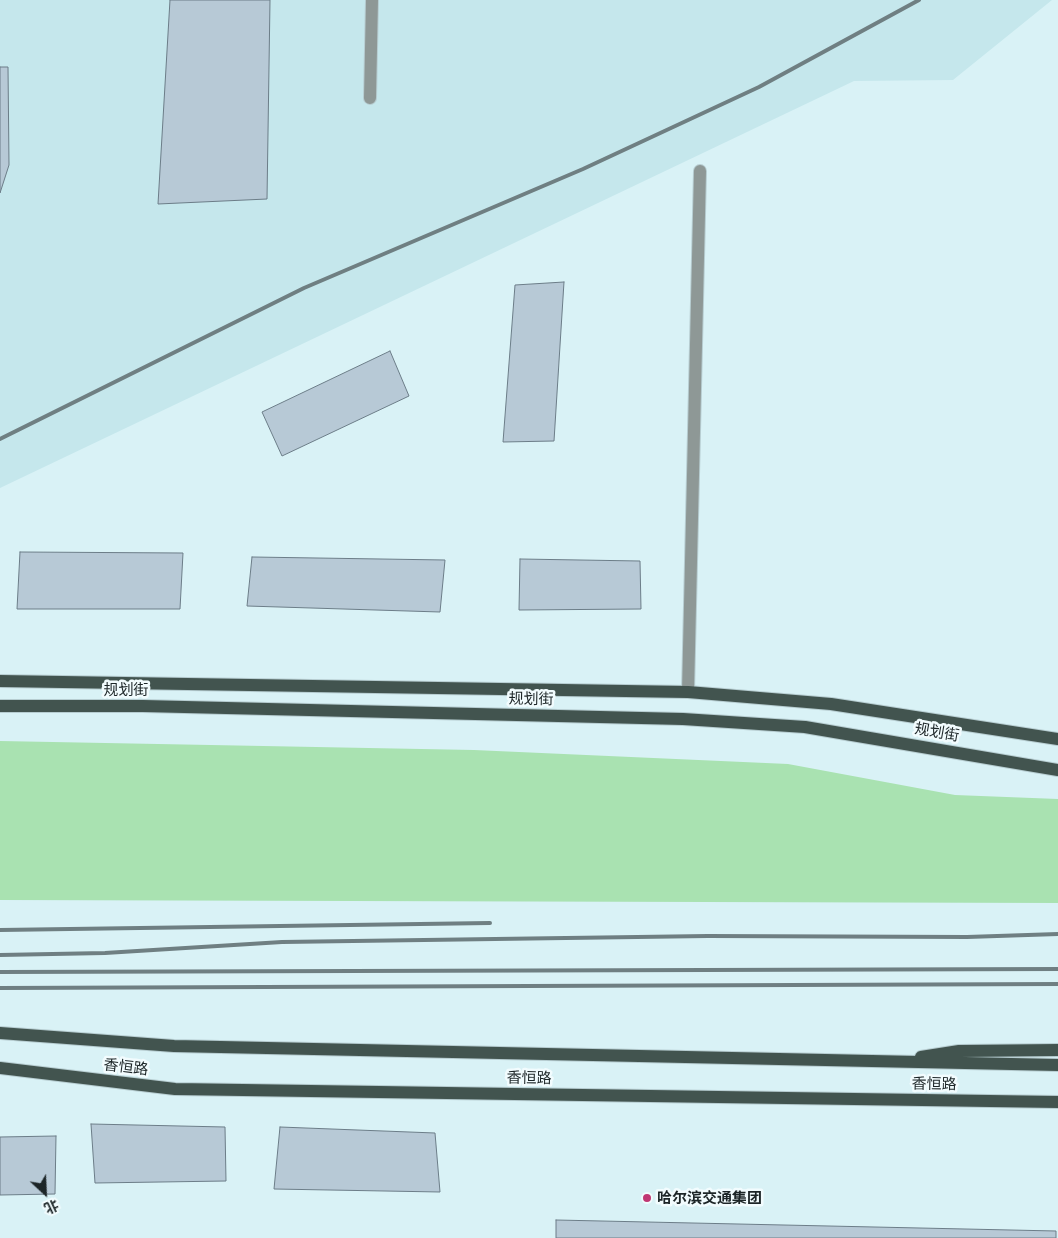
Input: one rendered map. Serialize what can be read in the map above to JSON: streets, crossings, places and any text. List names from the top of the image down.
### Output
{
  "streets": {
    "main road": ["规划街", "香恒路"]
  },
  "places": ["哈尔滨交通集团"],
  "north": "bottom right"
}
